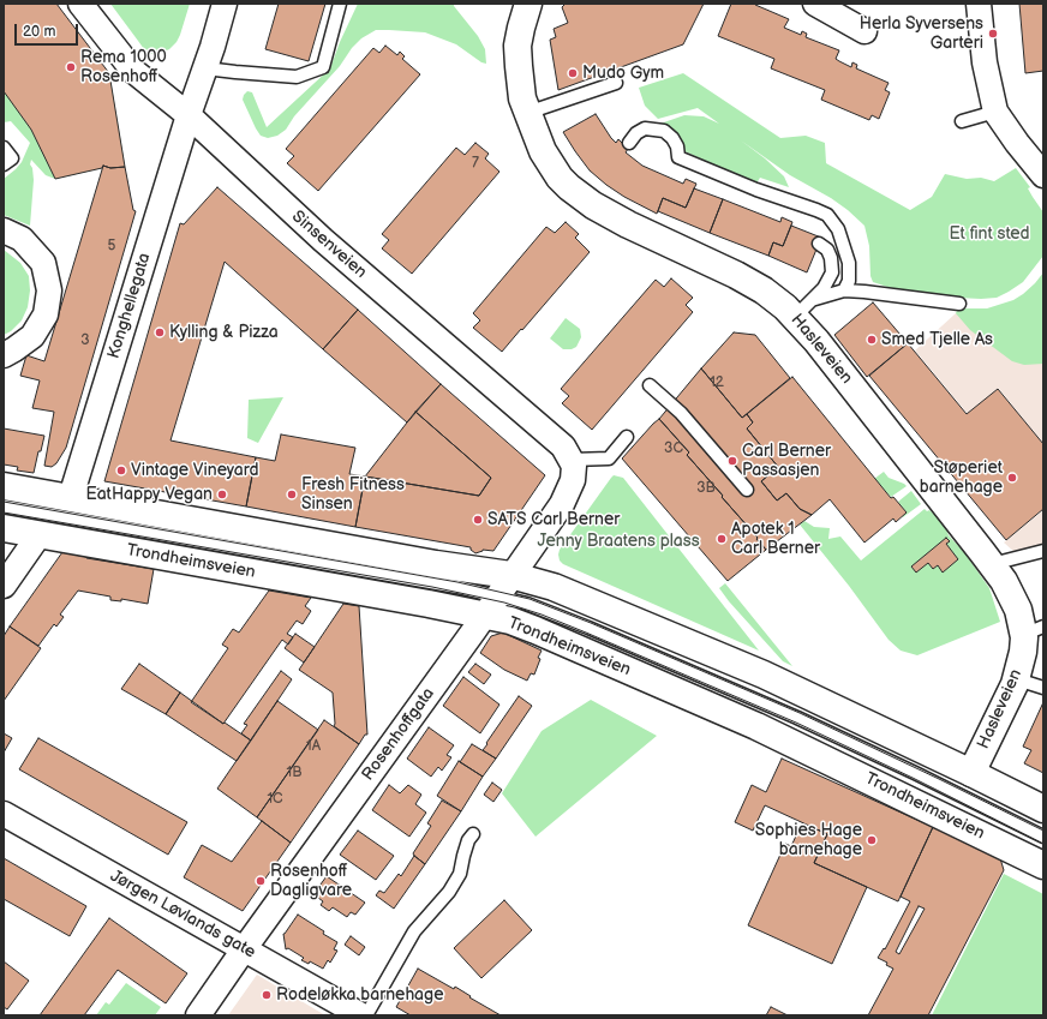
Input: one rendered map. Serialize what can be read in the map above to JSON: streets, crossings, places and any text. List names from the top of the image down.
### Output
{
  "streets": {
    "main road": ["Hasleveien", "Trondheimsveien"],
    "street": [
      "Sinsenveien",
      "Konghellegata",
      "Rosenhoffgata",
      "Jørgen Løvlands gate"
    ]
  },
  "crossings": [
    ["Sinsenveien", "Konghellegata"],
    ["Sinsenveien", "Rosenhoffgata"],
    ["Konghellegata", "Trondheimsveien"],
    ["Hasleveien", "Trondheimsveien"],
    ["Trondheimsveien", "Rosenhoffgata"],
    ["Rosenhoffgata", "Jørgen Løvlands gate"]
  ],
  "parks": ["Et fint sted", "Jenny Braatens plass"],
  "places": [
    "Herla Syversens Garteri",
    "Rema 1000 Rosenhoff",
    "Mudo Gym",
    "Kylling & Pizza",
    "Smed Tjelle As",
    "Carl Berner Passasjen",
    "Vintage Vineyard",
    "Støperiet barnehage",
    "EatHappy Vegan",
    "Fresh Fitness Sinsen",
    "SATS Carl Berner",
    "Apotek 1 Carl Berner",
    "Sophies Hage barnehage",
    "Rosenhoff Dagligvare",
    "Rodeløkka barnehage"
  ],
  "house_numbers": [
    "7",
    "5",
    "3",
    "12",
    "3C",
    "3B",
    "1A",
    "1B",
    "1C"
  ],
  "scale_bar": "20 m"
}
